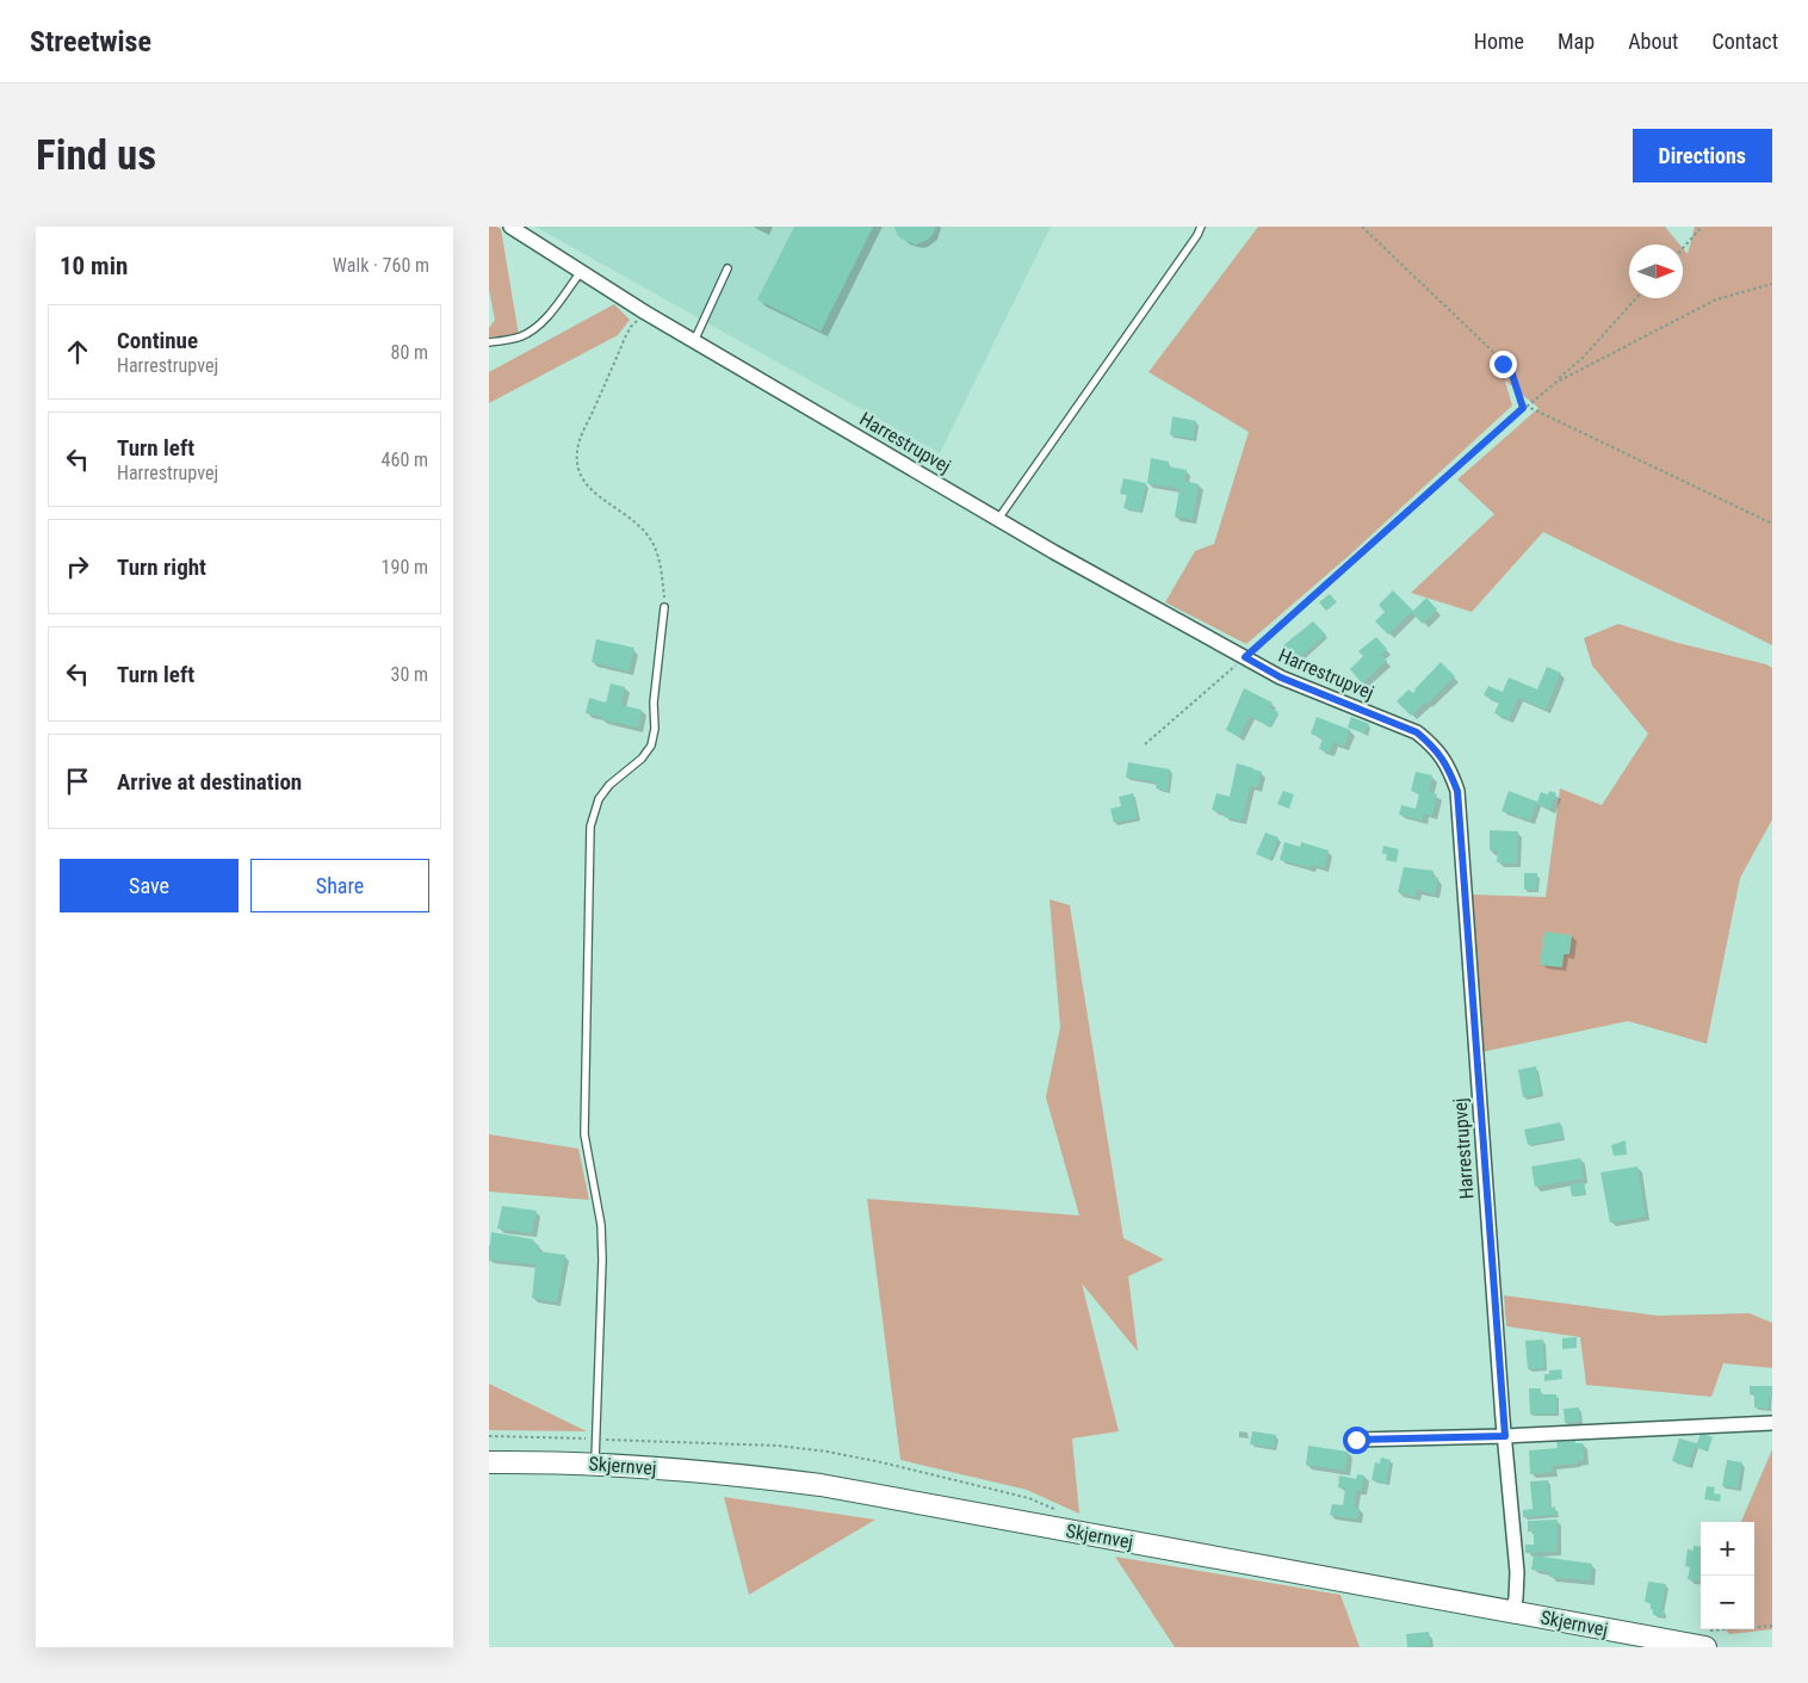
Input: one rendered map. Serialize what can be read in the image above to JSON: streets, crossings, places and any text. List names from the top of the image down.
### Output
{
  "streets": {
    "main road": ["Skjernvej"],
    "street": ["Harrestrupvej"]
  },
  "crossings": [
    ["Harrestrupvej", "Skjernvej"]
  ],
  "north": "right",
  "page": {
    "header": "Streetwise",
    "nav": [
      "Home",
      "Map",
      "About",
      "Contact"
    ],
    "buttons": [
      "Directions",
      ["Save", "Share"]
    ],
    "title": "Find us",
    "heading": ["10 min", "Walk · 760 m"],
    "list": [
      ["Continue", "Harrestrupvej", "80 m"],
      ["Turn left", "Harrestrupvej", "460 m"],
      ["Turn right", "190 m"],
      ["Turn left", "30 m"],
      "Arrive at destination"
    ],
    "map_buttons": ["+", "−"]
  }
}
